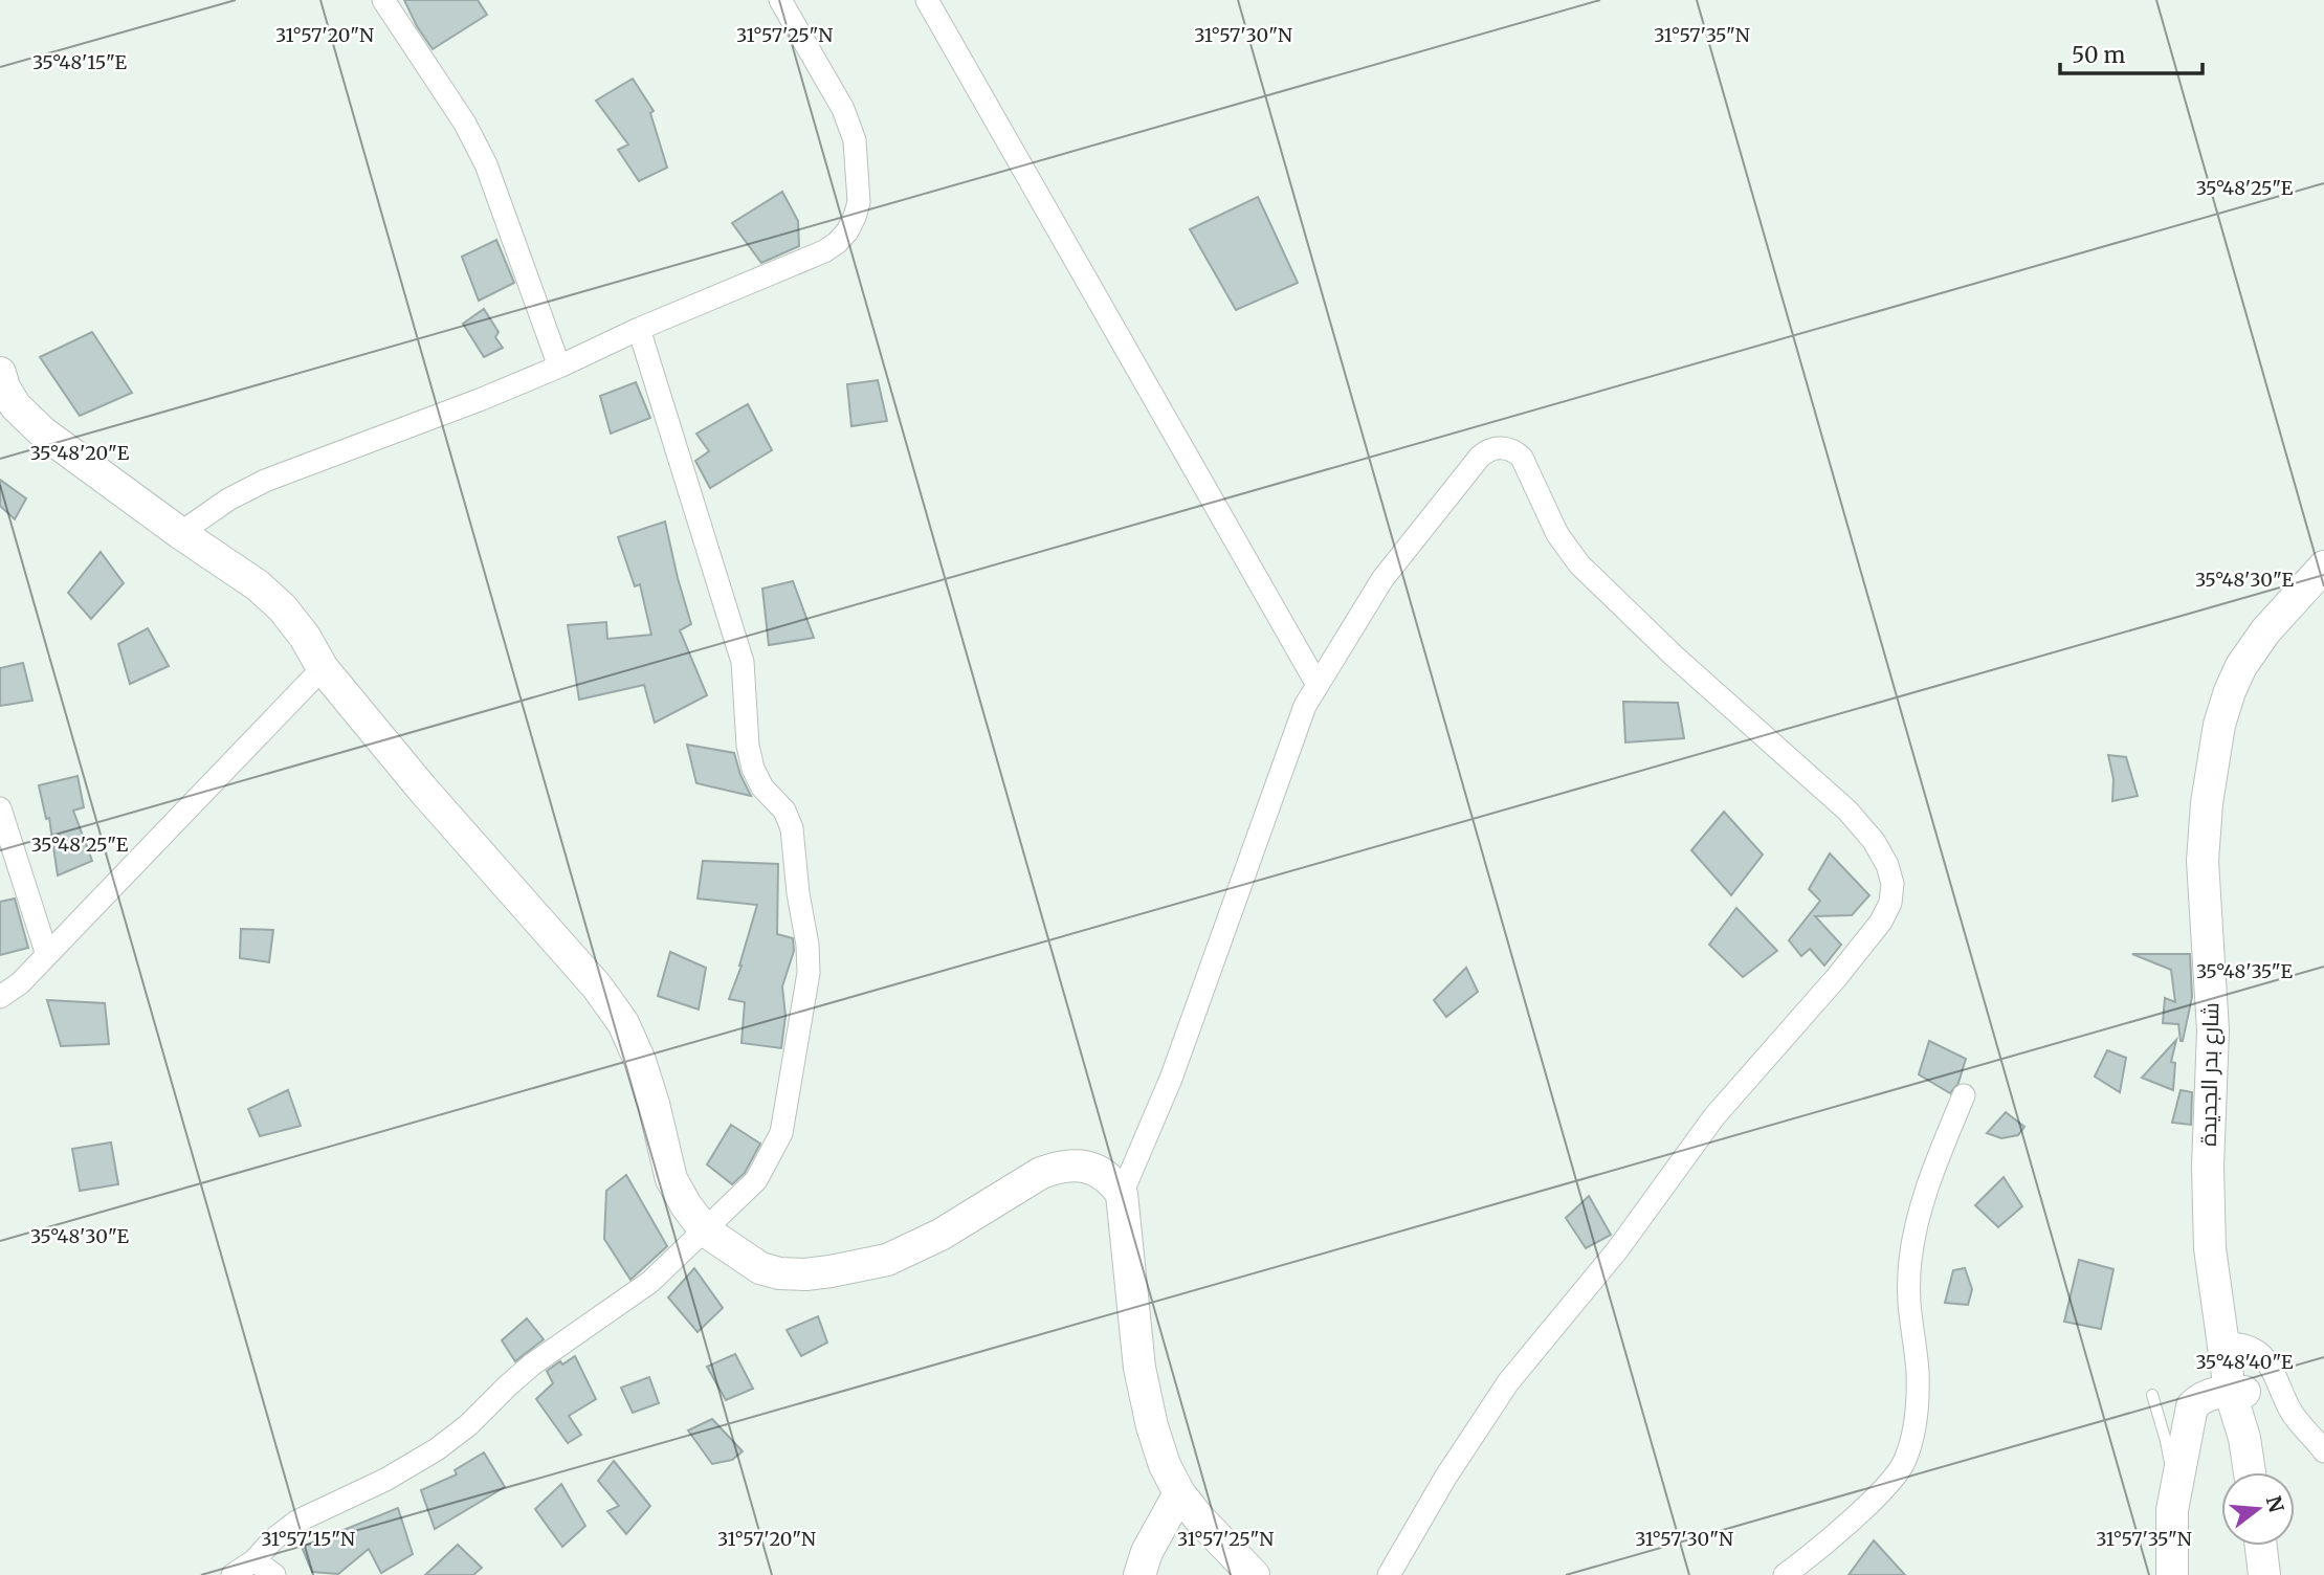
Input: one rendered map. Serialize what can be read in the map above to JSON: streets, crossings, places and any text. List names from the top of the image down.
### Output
{
  "streets": {
    "street": ["شارع بدر الجديدة"]
  },
  "scale_bar": "50 m",
  "north": "right",
  "coordinates": [
    "31°57'20\"N",
    "31°57'25\"N",
    "31°57'30\"N",
    "31°57'35\"N",
    "35°48'15\"E",
    "35°48'25\"E",
    "35°48'20\"E",
    "35°48'30\"E",
    "35°48'35\"E",
    "35°48'40\"E",
    "31°57'15\"N"
  ]
}
